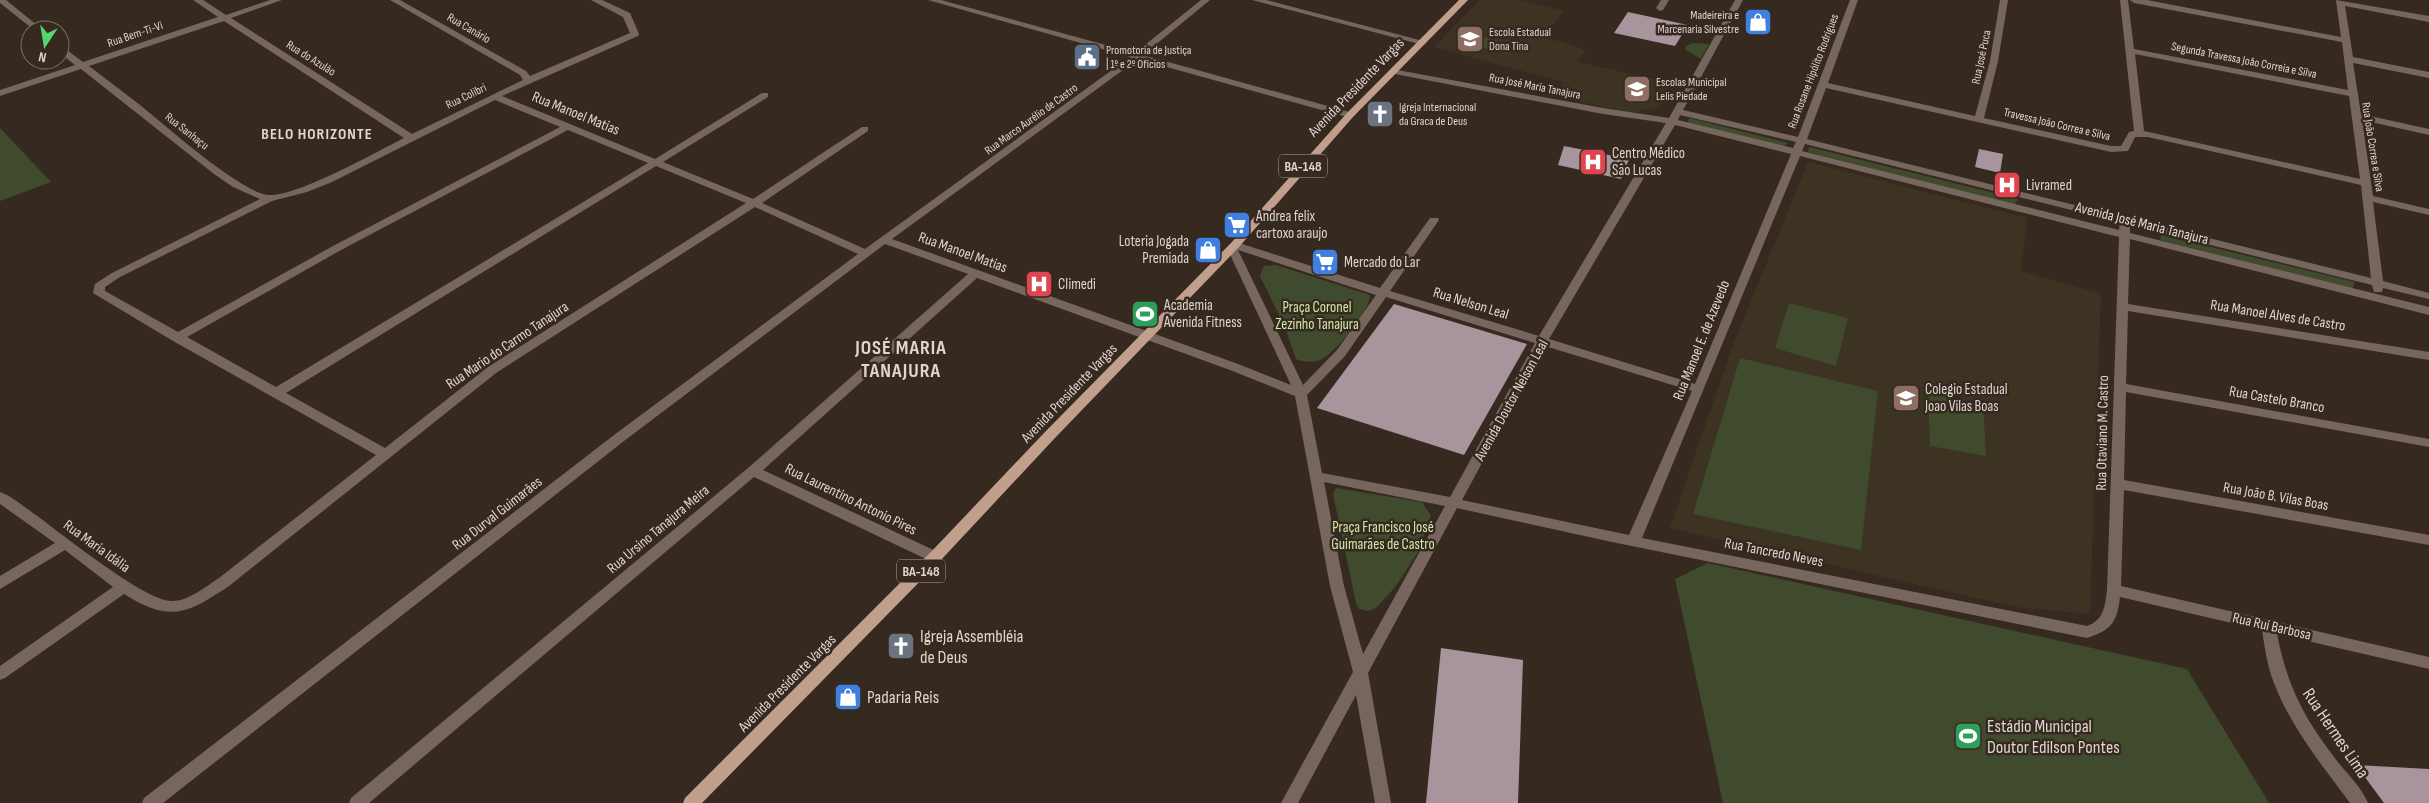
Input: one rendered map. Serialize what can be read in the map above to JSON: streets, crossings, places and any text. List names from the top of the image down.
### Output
{
  "streets": {
    "main road": ["Avenida Presidente Vargas", "BA-148"],
    "street": [
      "Rua Canário",
      "Rua Bem-Ti-Vi",
      "Rua José Puca",
      "Rua do Azulão",
      "Segunda Travessa João Correia e Silva",
      "Rua Rosane Hipólito Rodrigues",
      "Rua José Maria Tanajura",
      "Rua Colibri",
      "Rua Manoel Matias",
      "Rua Marco Aurélio de Castro",
      "Travessa João Correa e Silva",
      "Rua Sanhaçu",
      "Rua João Correa e Silva",
      "Avenida José Maria Tanajura",
      "Rua Nelson Leal",
      "Rua Manoel Alves de Castro",
      "Rua Manoel E. de Azevedo",
      "Rua Mario do Carmo Tanajura",
      "Rua Castelo Branco",
      "Avenida Doutor Nelson Leal",
      "Rua Otaviano M. Castro",
      "Rua João B. Vilas Boas",
      "Rua Laurentino Antonio Pires",
      "Rua Durval Guimarães",
      "Rua Ursino Tanajura Meira",
      "Rua Maria Idália",
      "Rua Tancredo Neves",
      "Rua Rui Barbosa",
      "Rua Hermes Lima"
    ]
  },
  "crossings": [
    ["Rua Canário", "Rua Colibri"],
    ["Rua Bem-Ti-Vi", "Rua do Azulão"],
    ["Rua Bem-Ti-Vi", "Rua Sanhaçu"],
    ["Rua José Puca", "Travessa João Correa e Silva"],
    ["Rua do Azulão", "Rua Colibri"],
    ["Segunda Travessa João Correia e Silva", "Rua João Correa e Silva"],
    ["Rua Rosane Hipólito Rodrigues", "Travessa João Correa e Silva"],
    ["Rua Rosane Hipólito Rodrigues", "Avenida José Maria Tanajura"],
    ["Rua Rosane Hipólito Rodrigues", "Rua Manoel E. de Azevedo"],
    ["Rua José Maria Tanajura", "Avenida Presidente Vargas"],
    ["Rua José Maria Tanajura", "Avenida José Maria Tanajura"],
    ["Rua José Maria Tanajura", "Avenida Doutor Nelson Leal"],
    ["Avenida Presidente Vargas", "Rua Manoel Matias"],
    ["Avenida Presidente Vargas", "Rua Nelson Leal"],
    ["Avenida Presidente Vargas", "Rua Laurentino Antonio Pires"],
    ["Rua Colibri", "Rua Manoel Matias"],
    ["Rua Colibri", "Rua Sanhaçu"],
    ["Rua Manoel Matias", "Rua Marco Aurélio de Castro"],
    ["Rua Manoel Matias", "Rua Mario do Carmo Tanajura"],
    ["Rua Manoel Matias", "Rua Durval Guimarães"],
    ["Rua Manoel Matias", "Rua Ursino Tanajura Meira"],
    ["Rua Marco Aurélio de Castro", "Rua Durval Guimarães"],
    ["Rua João Correa e Silva", "Avenida José Maria Tanajura"],
    ["Avenida José Maria Tanajura", "Rua Manoel E. de Azevedo"],
    ["Avenida José Maria Tanajura", "Avenida Doutor Nelson Leal"],
    ["Avenida José Maria Tanajura", "Rua Otaviano M. Castro"],
    ["Rua Nelson Leal", "Rua Manoel E. de Azevedo"],
    ["Rua Nelson Leal", "Avenida Doutor Nelson Leal"],
    ["Rua Manoel Alves de Castro", "Rua Otaviano M. Castro"],
    ["Rua Manoel E. de Azevedo", "Rua Tancredo Neves"],
    ["Rua Mario do Carmo Tanajura", "Rua Maria Idália"],
    ["Rua Castelo Branco", "Rua Otaviano M. Castro"],
    ["Avenida Doutor Nelson Leal", "Rua Tancredo Neves"],
    ["Rua Otaviano M. Castro", "Rua João B. Vilas Boas"],
    ["Rua Otaviano M. Castro", "Rua Tancredo Neves"],
    ["Rua Otaviano M. Castro", "Rua Rui Barbosa"],
    ["Rua Laurentino Antonio Pires", "Rua Ursino Tanajura Meira"],
    ["Rua Rui Barbosa", "Rua Hermes Lima"]
  ],
  "districts": ["BELO HORIZONTE", "JOSÉ MARIA TANAJURA"],
  "parks": ["Praça Coronel Zezinho Tanajura", "Praça Francisco José Guimarães de Castro"],
  "places": {
    "shop": ["Madeireira e Marcenaria Silvestre", "Loteria Jogada Premiada", "Padaria Reis"],
    "school or university": ["Escola Estadual Dona Tina", "Escolas Municipal Lelis Piedade", "Colegio Estadual Joao Vilas Boas"],
    "public building": ["Promotoria de Justiça | 1º e 2º Ofícios"],
    "church": ["Igreja Internacional da Graca de Deus", "Igreja Assembléia de Deus"],
    "hospital": ["Centro Médico São Lucas", "Livramed", "Climedi"],
    "supermarket": ["Andrea felix cartoxo araujo", "Mercado do Lar"],
    "sports": ["Academia Avenida Fitness", "Estádio Municipal Doutor Edilson Pontes"]
  },
  "north": "bottom"
}
